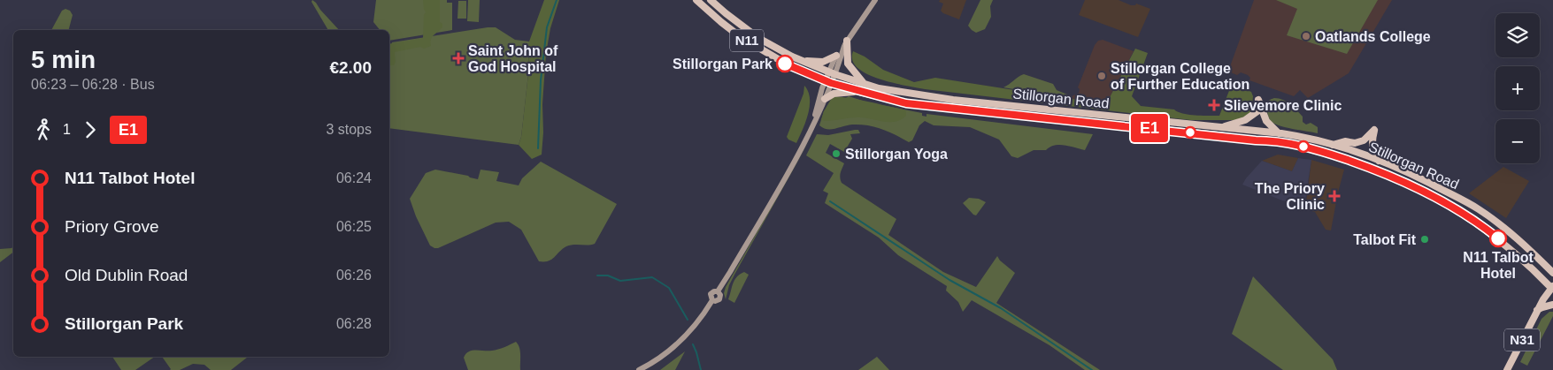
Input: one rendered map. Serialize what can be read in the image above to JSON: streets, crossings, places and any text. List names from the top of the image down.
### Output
{
  "streets": {
    "highway": ["N11", "Stillorgan Road", "N31"]
  },
  "crossings": [
    ["N11", "Stillorgan Road"],
    ["Stillorgan Road", "N31"]
  ],
  "places": {
    "other": [
      "Oatlands College",
      "Stillorgan Park",
      "Stillorgan College of Further Education",
      "Stillorgan Yoga",
      "N11 Talbot Hotel",
      "Talbot Fit"
    ],
    "health": ["Saint John of God Hospital", "Slievemore Clinic", "The Priory Clinic"]
  },
  "lines": ["bus line E1"],
  "page": {
    "on_map": "E1",
    "map_buttons": ["+", "−"],
    "heading": ["5 min", "06:23 – 06:28 · Bus", "€2.00"],
    "legs": ["1", "E1", "3 stops"],
    "list": [
      {
        "name": "N11 Talbot Hotel",
        "value": "06:24"
      },
      {
        "name": "Priory Grove",
        "value": "06:25"
      },
      {
        "name": "Old Dublin Road",
        "value": "06:26"
      },
      {
        "name": "Stillorgan Park",
        "value": "06:28"
      }
    ]
  }
}
